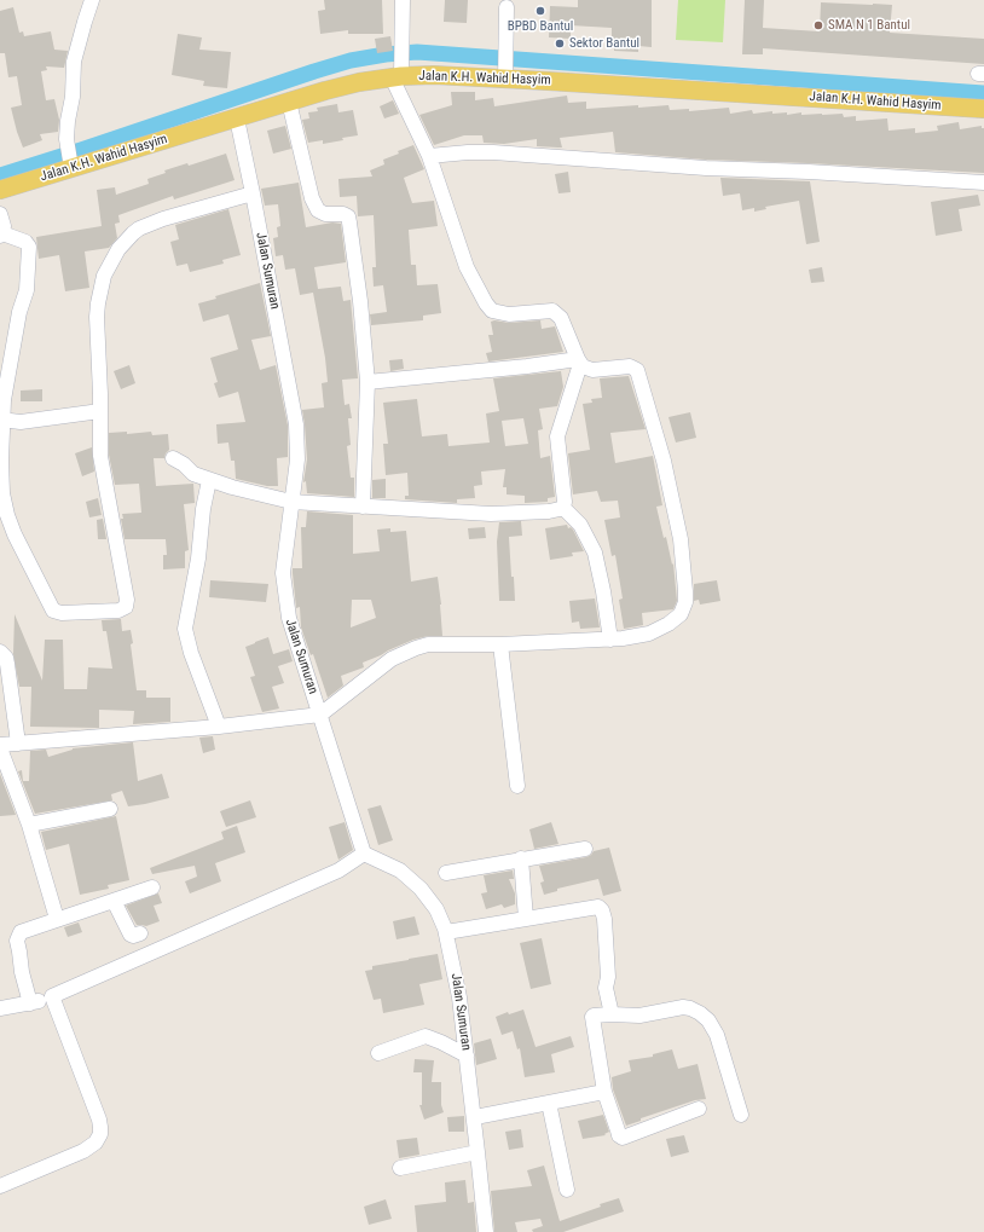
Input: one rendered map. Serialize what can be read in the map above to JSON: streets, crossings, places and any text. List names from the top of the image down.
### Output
{
  "streets": {
    "main road": ["Jalan K.H. Wahid Hasyim"],
    "street": ["Jalan Sumuran"]
  },
  "crossings": [
    ["Jalan K.H. Wahid Hasyim", "Jalan Sumuran"]
  ],
  "places": ["BPBD Bantul", "SMA N 1 Bantul", "Sektor Bantul"]
}
